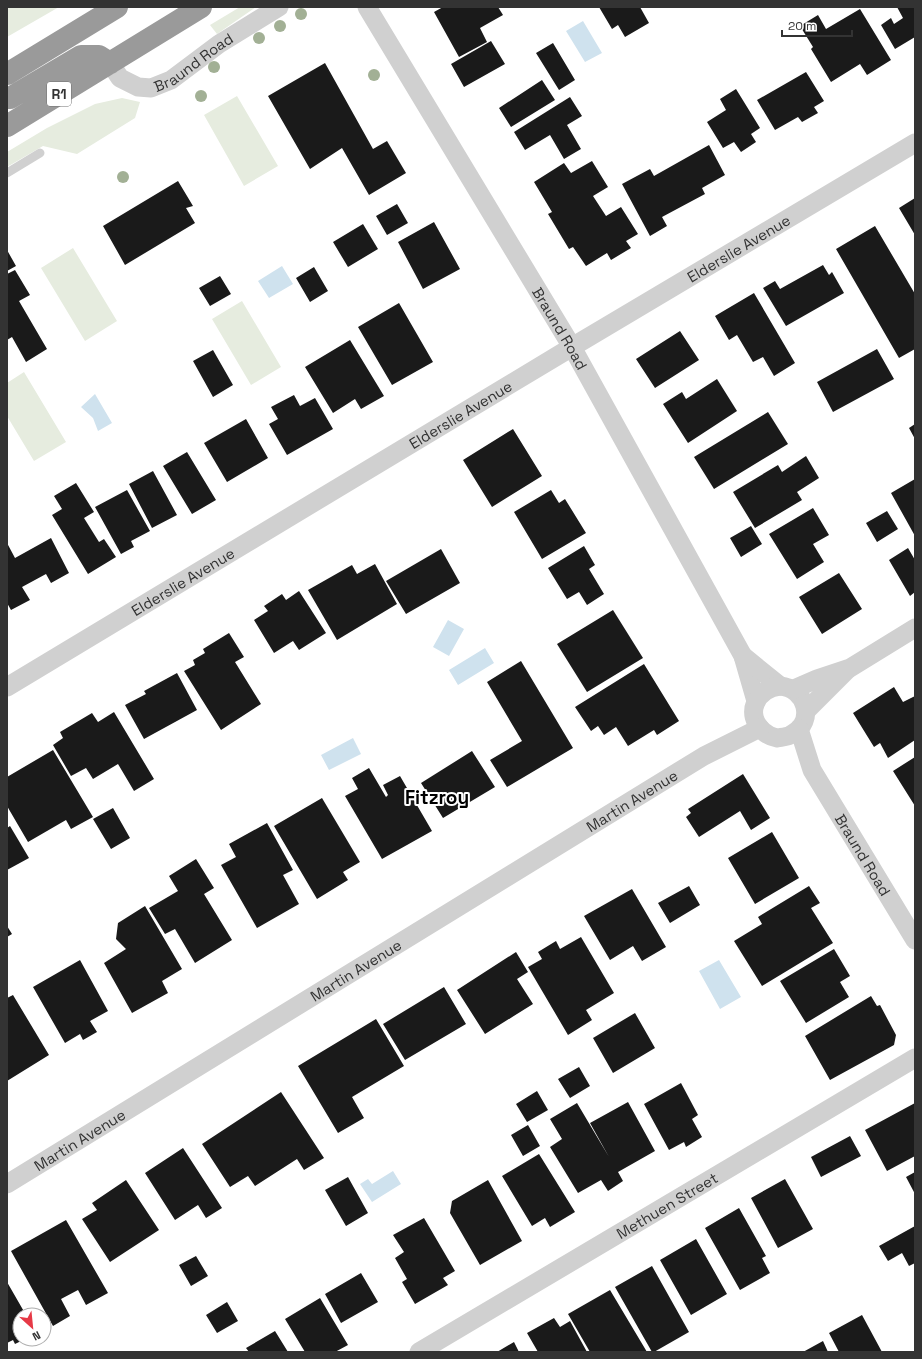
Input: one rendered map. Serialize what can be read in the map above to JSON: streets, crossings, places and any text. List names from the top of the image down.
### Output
{
  "streets": {
    "highway": ["R1"],
    "street": [
      "Braund Road",
      "Elderslie Avenue",
      "Martin Avenue",
      "Methuen Street"
    ]
  },
  "crossings": [
    ["Braund Road", "R1"],
    ["Braund Road", "Elderslie Avenue"],
    ["Braund Road", "Martin Avenue"]
  ],
  "districts": ["Fitzroy"],
  "scale_bar": "20 m",
  "north": "bottom right"
}
